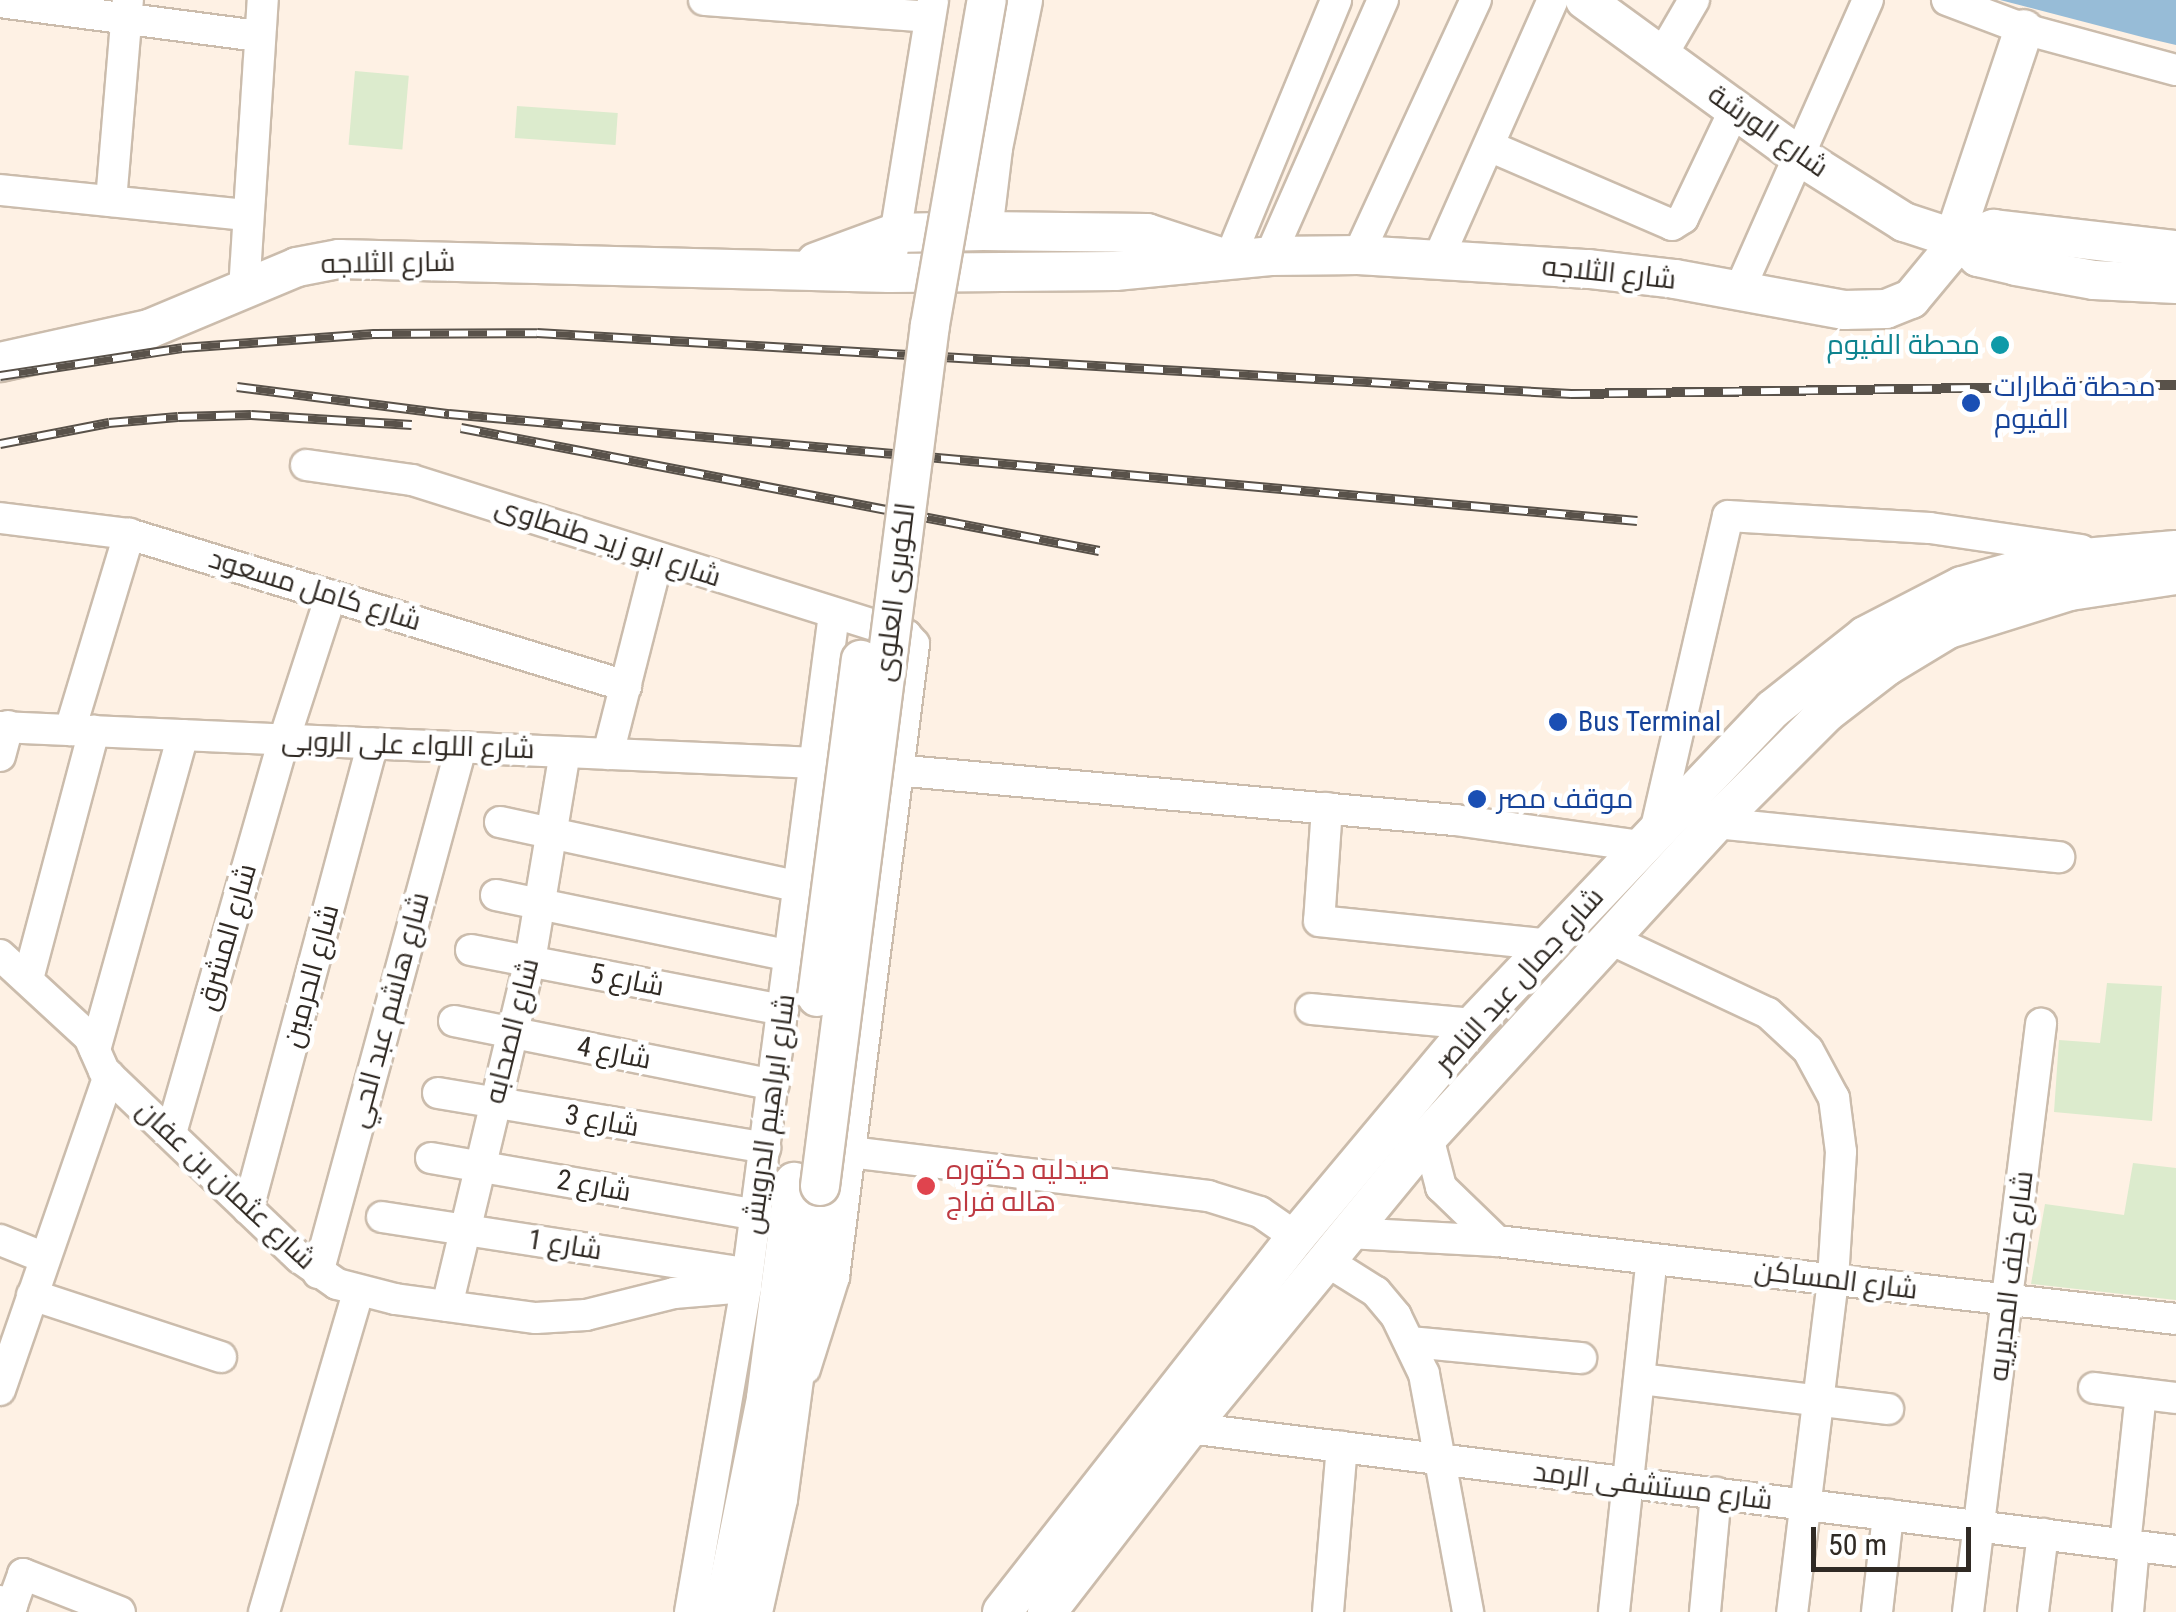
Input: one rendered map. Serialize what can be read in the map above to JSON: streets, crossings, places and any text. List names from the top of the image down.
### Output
{
  "streets": {
    "main road": [
      "شارع الورشة",
      "شارع الثلاجه",
      "الكوبرى العلوى",
      "شارع جمال عبد الناصر",
      "شارع ابراهيم الدرويش"
    ],
    "street": [
      "شارع ابو زيد طنطاوى",
      "شارع كامل مسعود",
      "شارع اللواء على الروبى",
      "شارع المشرق",
      "شارع الحرمين",
      "شارع 5",
      "شارع هاشم عبد الحي",
      "شارع الصحابه",
      "شارع 4",
      "شارع 3",
      "شارع عثمان بن عفان",
      "شارع 2",
      "شارع 1",
      "شارع خلف المديريه",
      "شارع المساكن",
      "شارع مستشفى الرمد"
    ]
  },
  "crossings": [
    ["شارع الورشة", "شارع الثلاجه"],
    ["شارع ابو زيد طنطاوى", "شارع ابراهيم الدرويش"],
    ["شارع كامل مسعود", "شارع المشرق"],
    ["الكوبرى العلوى", "شارع ابراهيم الدرويش"],
    ["شارع اللواء على الروبى", "شارع المشرق"],
    ["شارع اللواء على الروبى", "شارع الحرمين"],
    ["شارع اللواء على الروبى", "شارع جمال عبد الناصر"],
    ["شارع اللواء على الروبى", "شارع هاشم عبد الحي"],
    ["شارع اللواء على الروبى", "شارع الصحابه"],
    ["شارع اللواء على الروبى", "شارع ابراهيم الدرويش"],
    ["شارع المشرق", "شارع عثمان بن عفان"],
    ["شارع الحرمين", "شارع عثمان بن عفان"],
    ["شارع 5", "شارع الصحابه"],
    ["شارع 5", "شارع ابراهيم الدرويش"],
    ["شارع جمال عبد الناصر", "شارع المساكن"],
    ["شارع جمال عبد الناصر", "شارع مستشفى الرمد"],
    ["شارع هاشم عبد الحي", "شارع عثمان بن عفان"],
    ["شارع الصحابه", "شارع 4"],
    ["شارع الصحابه", "شارع 3"],
    ["شارع الصحابه", "شارع عثمان بن عفان"],
    ["شارع الصحابه", "شارع 2"],
    ["شارع الصحابه", "شارع 1"],
    ["شارع 4", "شارع ابراهيم الدرويش"],
    ["شارع ابراهيم الدرويش", "شارع 3"],
    ["شارع ابراهيم الدرويش", "شارع عثمان بن عفان"],
    ["شارع ابراهيم الدرويش", "شارع 2"],
    ["شارع ابراهيم الدرويش", "شارع 1"],
    ["شارع عثمان بن عفان", "شارع 1"],
    ["شارع خلف المديريه", "شارع المساكن"],
    ["شارع خلف المديريه", "شارع مستشفى الرمد"]
  ],
  "places": [
    "محطة الفيوم",
    "محطة قطارات الفيوم",
    "Bus Terminal",
    "موقف مصر",
    "صيدليه دكتوره هاله فراج"
  ],
  "scale_bar": "50 m"
}
